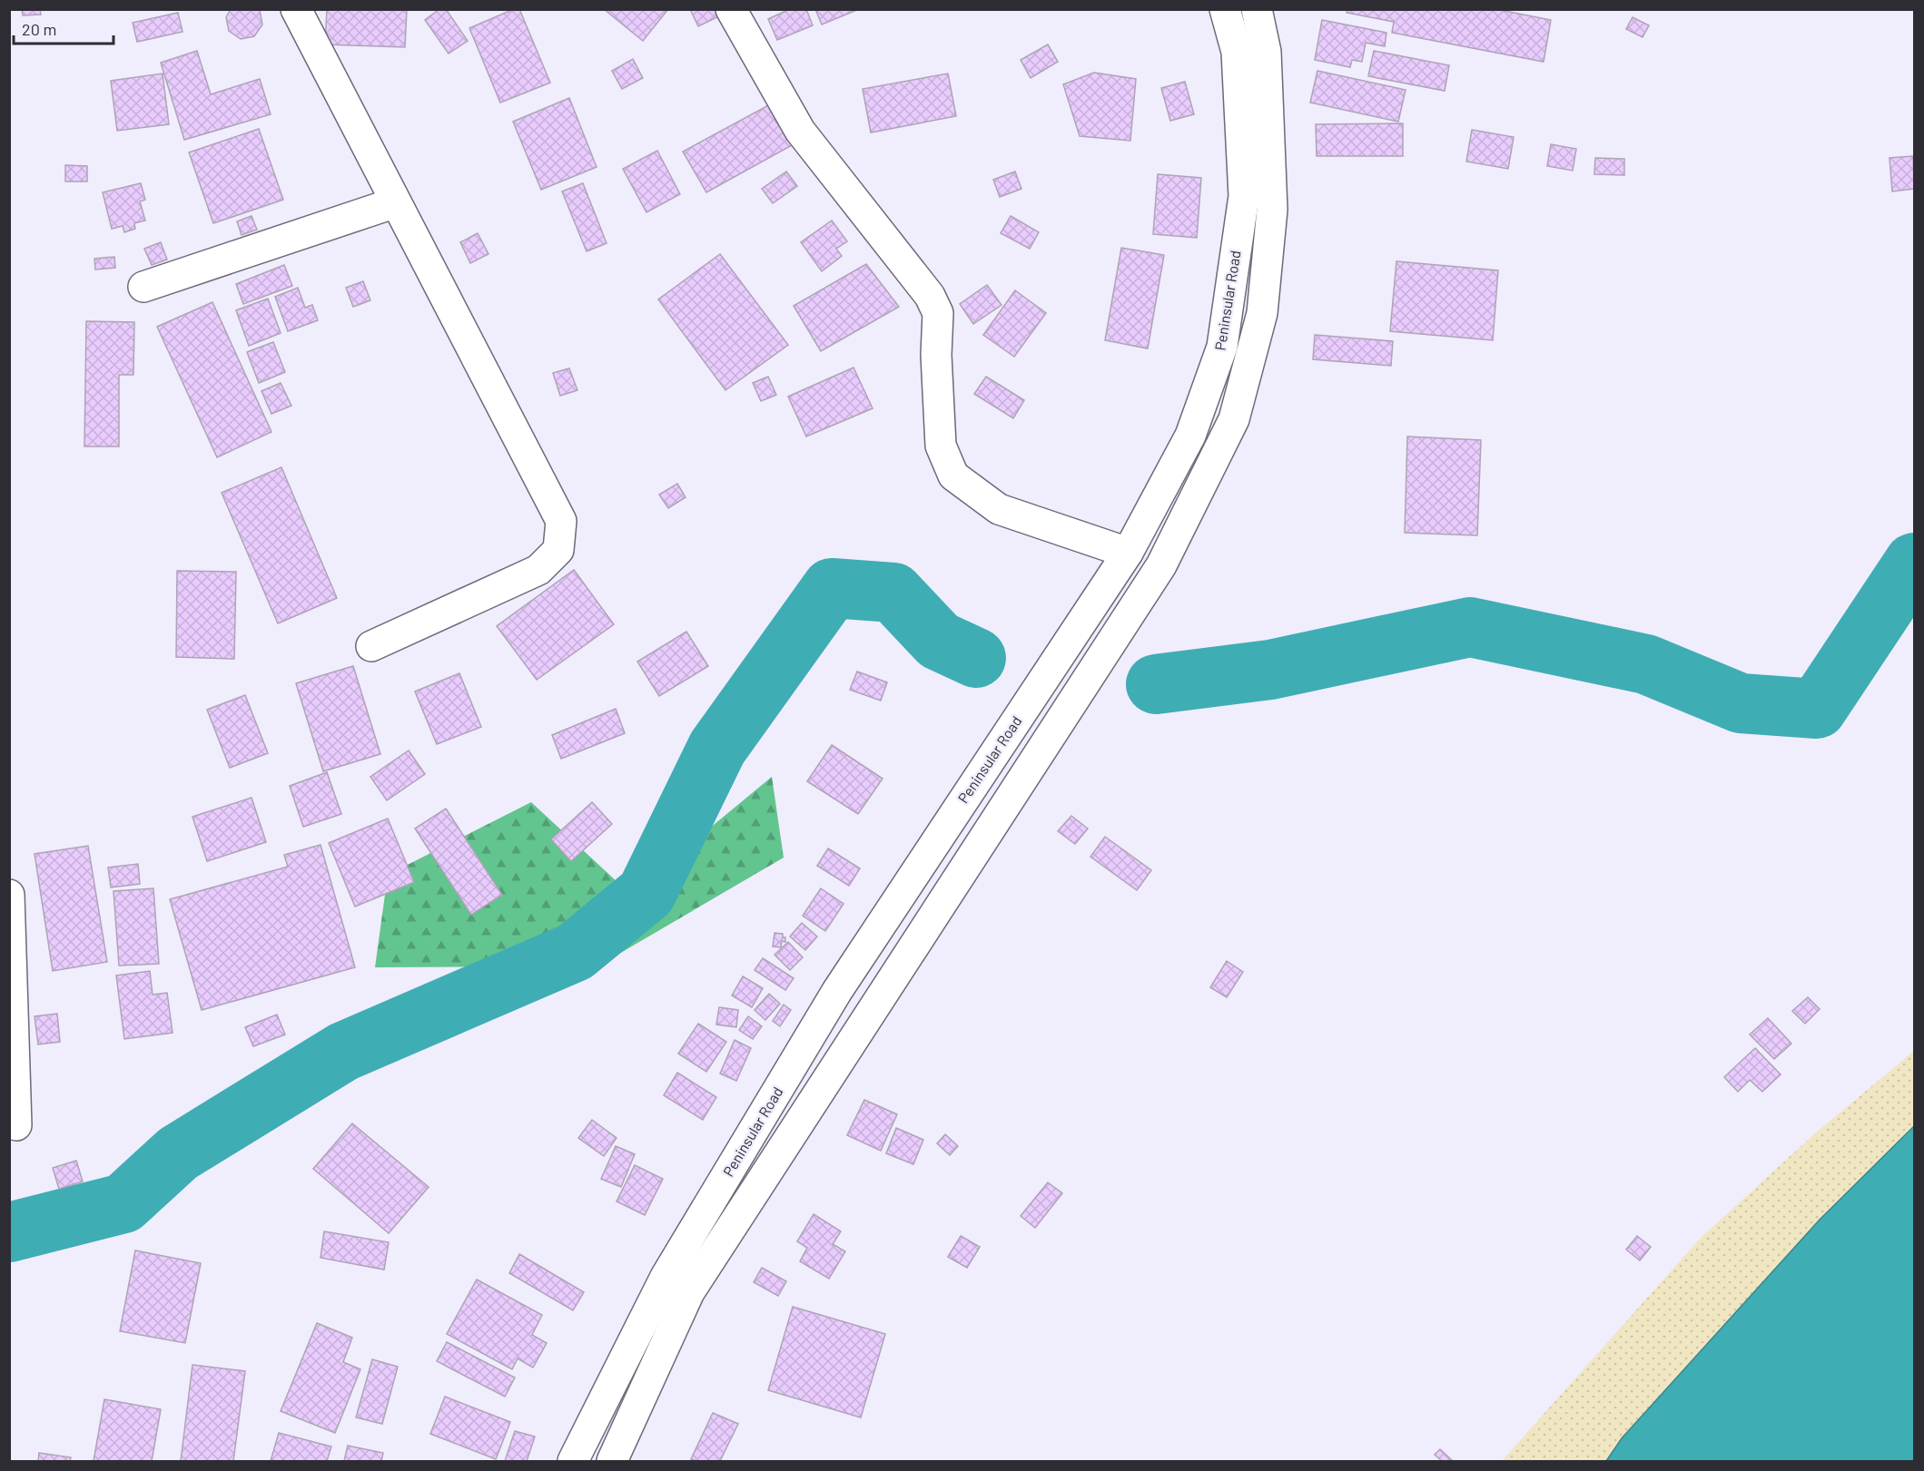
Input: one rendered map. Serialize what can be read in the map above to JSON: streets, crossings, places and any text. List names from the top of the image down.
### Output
{
  "streets": {
    "main road": ["Peninsular Road"]
  },
  "scale_bar": "20 m"
}
